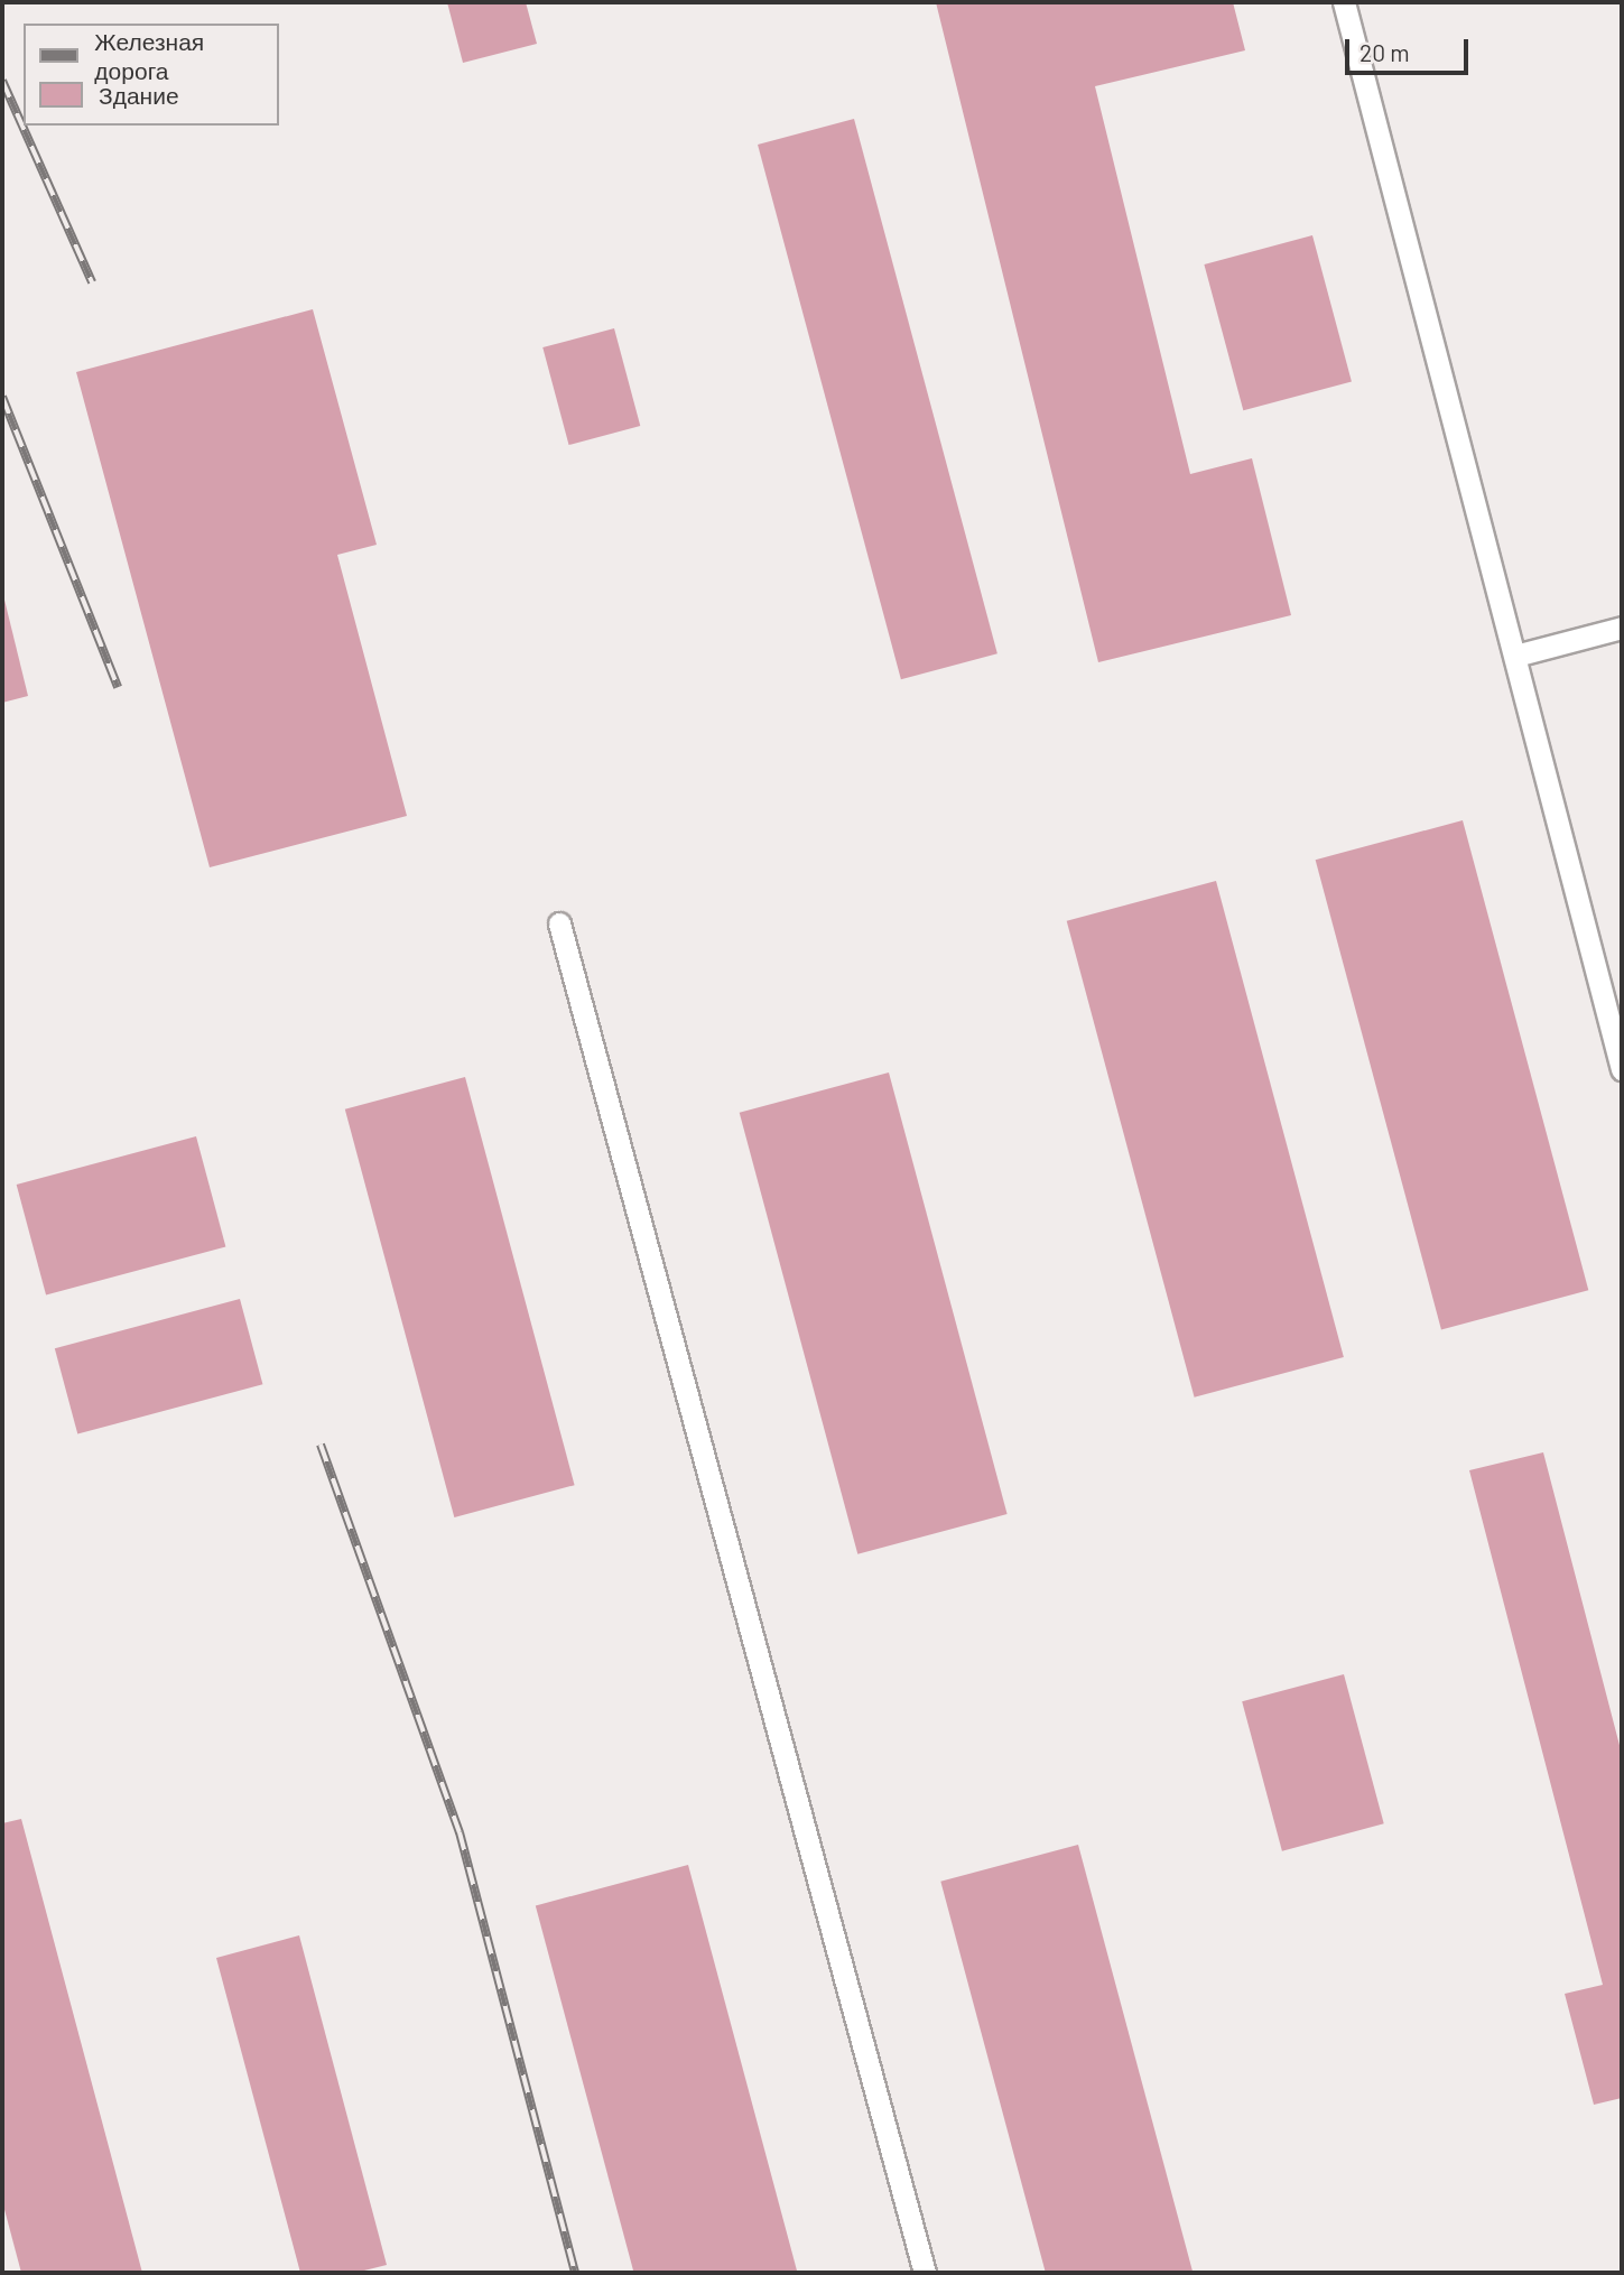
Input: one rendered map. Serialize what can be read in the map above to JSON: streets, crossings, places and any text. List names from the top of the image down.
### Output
{
  "legend": ["Железная дорога", "Здание"],
  "scale_bar": "20 m"
}
